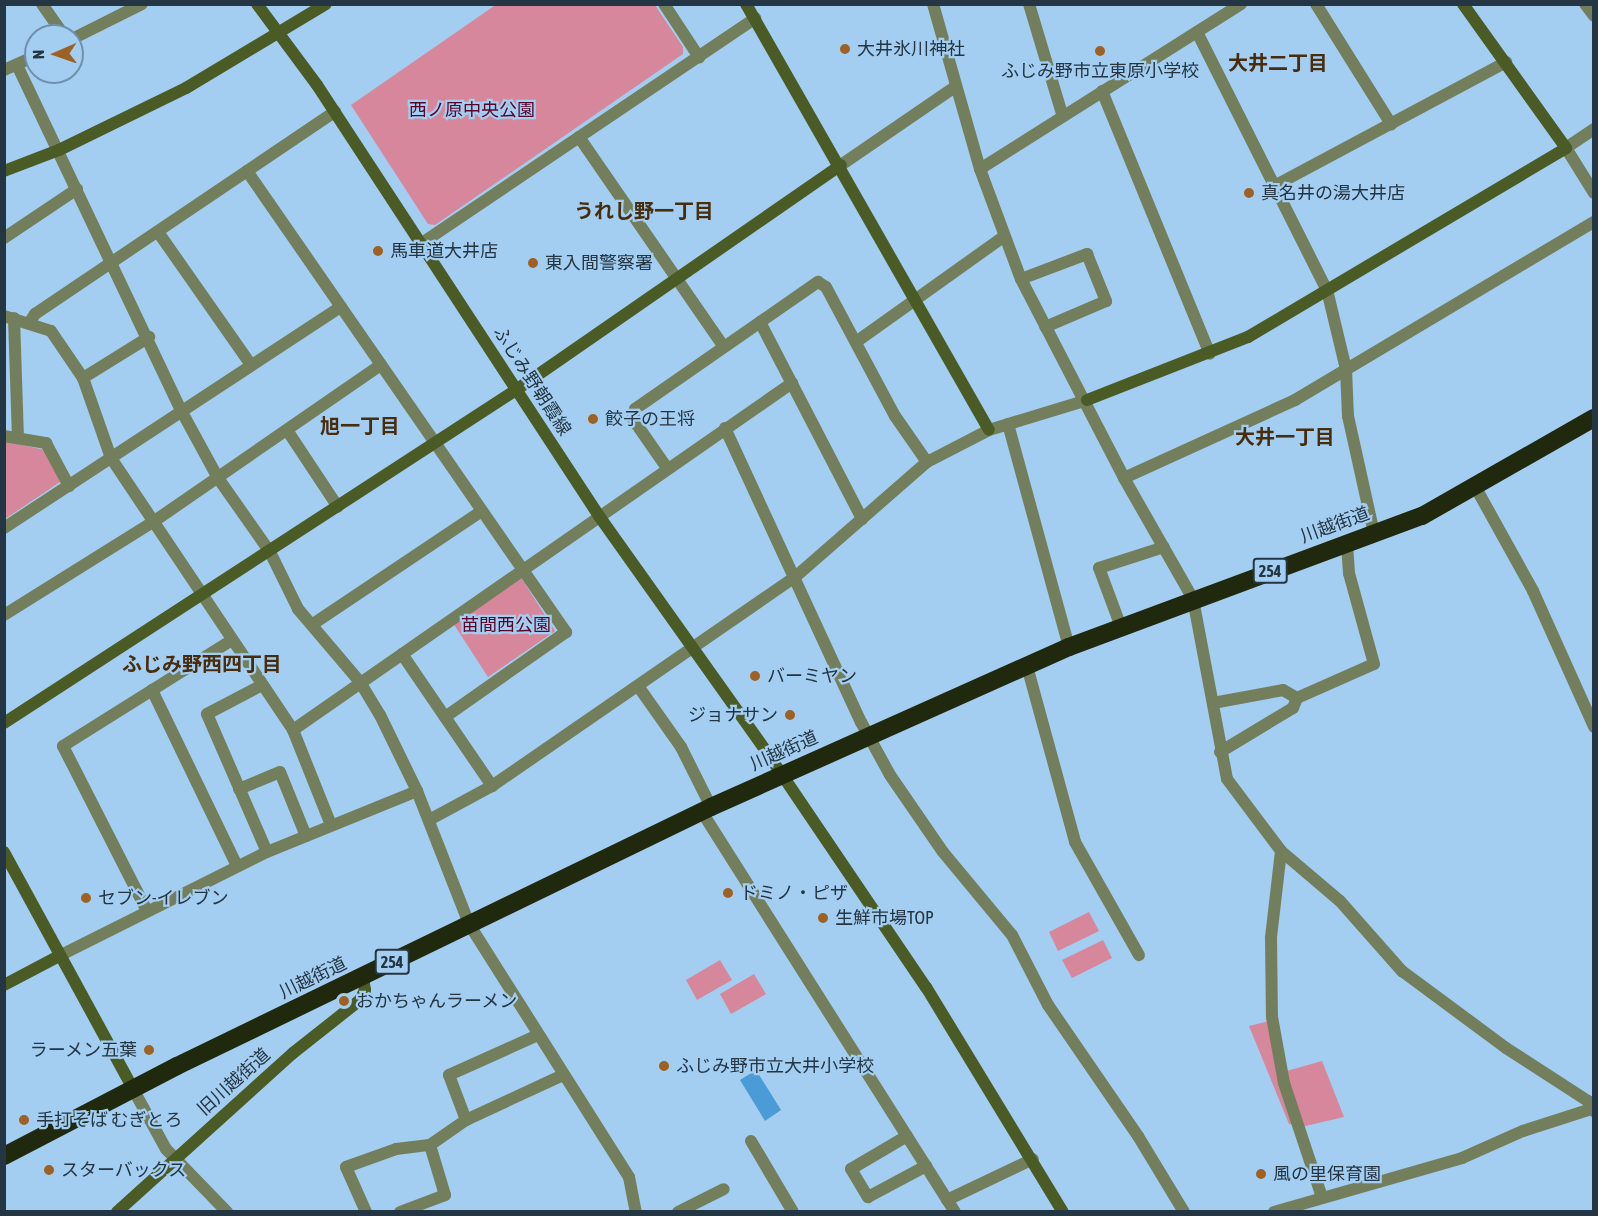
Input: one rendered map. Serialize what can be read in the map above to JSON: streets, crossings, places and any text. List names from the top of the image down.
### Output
{
  "streets": {
    "highway": ["川越街道", "254"],
    "street": ["ふじみ野朝霞線", "旧川越街道"]
  },
  "crossings": [
    ["ふじみ野朝霞線", "川越街道"],
    ["川越街道", "旧川越街道"]
  ],
  "districts": [
    "大井二丁目",
    "うれし野一丁目",
    "旭一丁目",
    "大井一丁目",
    "ふじみ野西四丁目"
  ],
  "parks": ["西ノ原中央公園", "苗間西公園"],
  "places": [
    "大井氷川神社",
    "ふじみ野市立東原小学校",
    "真名井の湯大井店",
    "馬車道大井店",
    "東入間警察署",
    "餃子の王将",
    "バーミヤン",
    "ジョナサン",
    "ドミノ・ピザ",
    "セブン-イレブン",
    "生鮮市場TOP",
    "おかちゃんラーメン",
    "ラーメン五葉",
    "ふじみ野市立大井小学校",
    "手打そば むぎとろ",
    "スターバックス",
    "風の里保育園"
  ],
  "north": "left"
}
